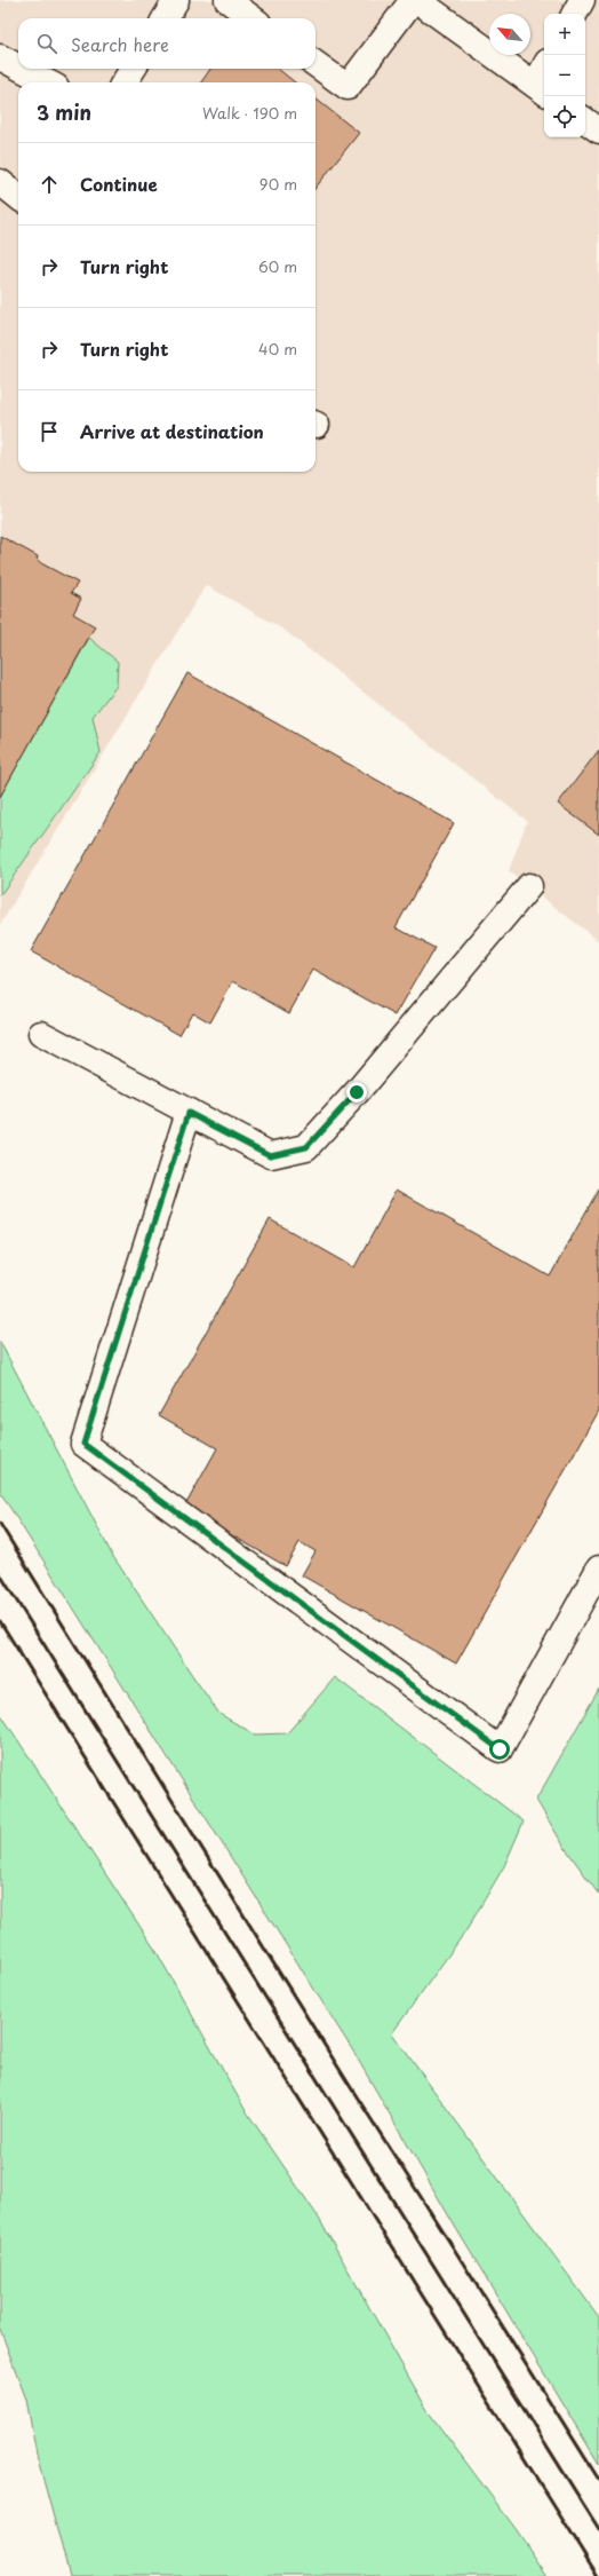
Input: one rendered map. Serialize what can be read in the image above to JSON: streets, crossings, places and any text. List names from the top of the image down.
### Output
{
  "north": "top left",
  "page": {
    "map_buttons": ["+", "−"],
    "search": "Search here",
    "heading": ["3 min", "Walk · 190 m"],
    "list": [
      ["Continue", "90 m"],
      ["Turn right", "60 m"],
      ["Turn right", "40 m"],
      "Arrive at destination"
    ]
  }
}
